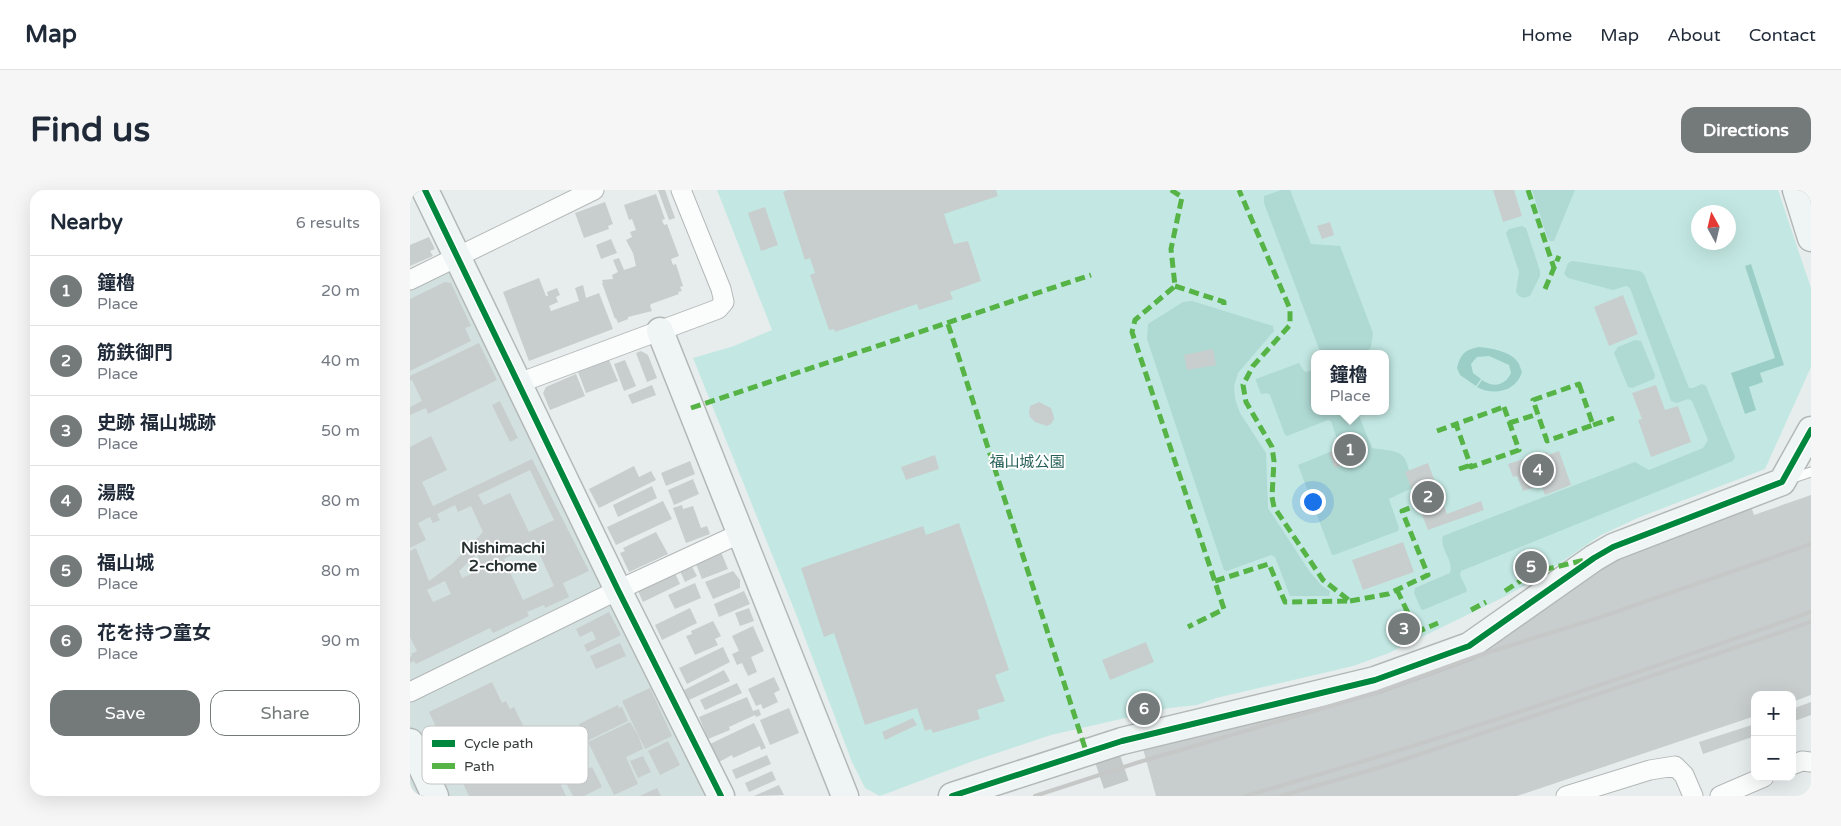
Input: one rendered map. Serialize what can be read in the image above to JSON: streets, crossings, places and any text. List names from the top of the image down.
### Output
{
  "districts": ["Nishimachi 2-chome"],
  "parks": ["福山城公園"],
  "legend": ["Cycle path", "Path"],
  "north": "top",
  "page": {
    "header": "Map",
    "nav": [
      "Home",
      "Map",
      "About",
      "Contact"
    ],
    "buttons": [
      "Directions",
      ["Save", "Share"]
    ],
    "title": "Find us",
    "heading": ["Nearby", "6 results"],
    "list": [
      {
        "mark": "1",
        "name": "鐘櫓",
        "note": "Place",
        "value": "20 m"
      },
      {
        "mark": "2",
        "name": "筋鉄御門",
        "note": "Place",
        "value": "40 m"
      },
      {
        "mark": "3",
        "name": "史跡 福山城跡",
        "note": "Place",
        "value": "50 m"
      },
      {
        "mark": "4",
        "name": "湯殿",
        "note": "Place",
        "value": "80 m"
      },
      {
        "mark": "5",
        "name": "福山城",
        "note": "Place",
        "value": "80 m"
      },
      {
        "mark": "6",
        "name": "花を持つ童女",
        "note": "Place",
        "value": "90 m"
      }
    ],
    "popup": ["鐘櫓", "Place"],
    "pins": [
      "1",
      "4",
      "2",
      "5",
      "3",
      "6"
    ],
    "map_buttons": ["+", "−"]
  }
}
